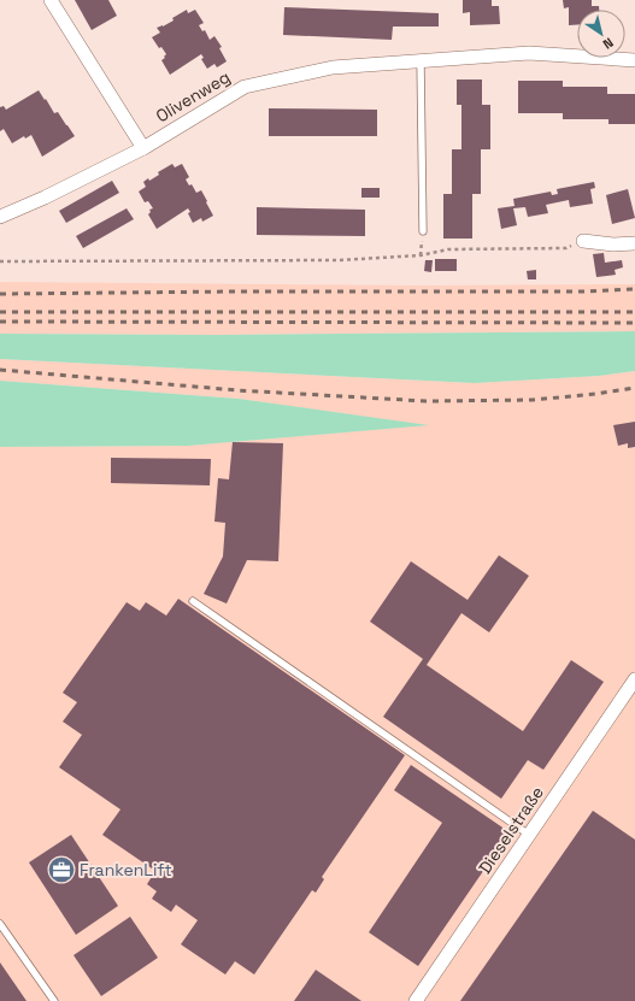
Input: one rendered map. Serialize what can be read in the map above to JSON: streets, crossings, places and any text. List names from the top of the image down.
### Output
{
  "streets": {
    "street": ["Olivenweg", "Dieselstraße"]
  },
  "places": {
    "office": ["FrankenLift"]
  },
  "north": "bottom right"
}
